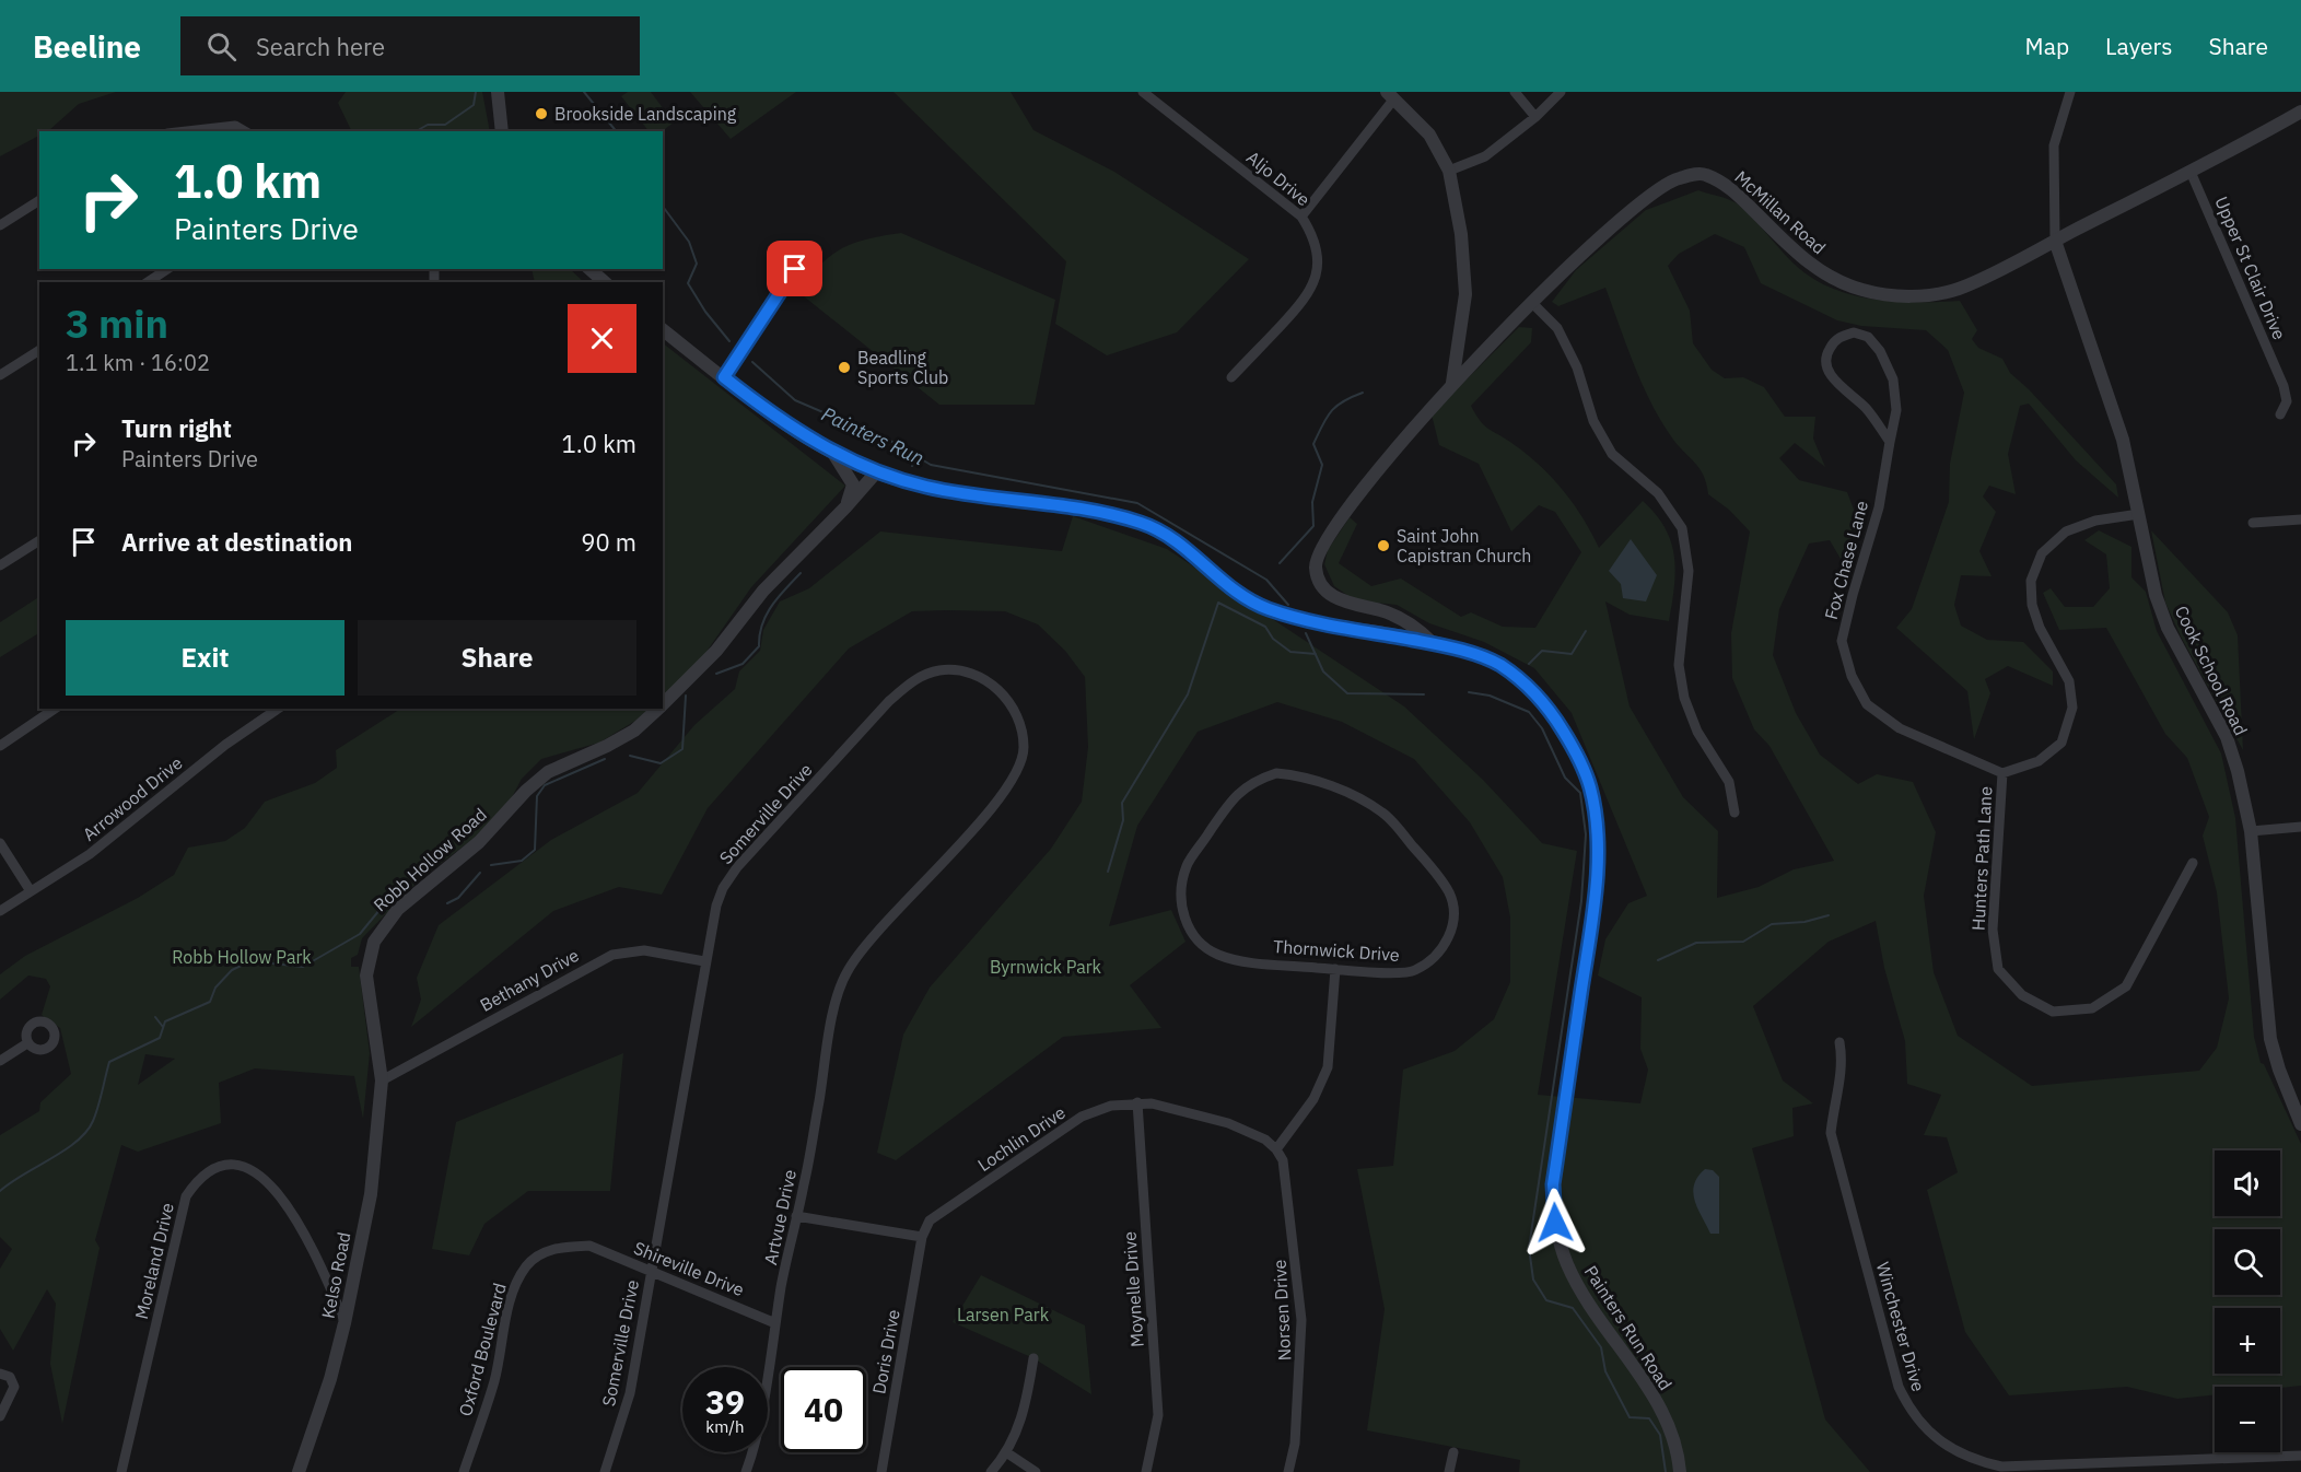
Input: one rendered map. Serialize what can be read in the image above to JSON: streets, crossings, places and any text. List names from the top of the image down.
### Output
{
  "streets": {
    "street": [
      "Aljo Drive",
      "McMillan Road",
      "Upper St Clair Drive",
      "Fox Chase Lane",
      "Cook School Road",
      "Arrowood Drive",
      "Somerville Drive",
      "Hunters Path Lane",
      "Robb Hollow Road",
      "Thornwick Drive",
      "Bethany Drive",
      "Lochlin Drive",
      "Artvue Drive",
      "Moreland Drive",
      "Shireville Drive",
      "Kelso Road",
      "Moynelle Drive",
      "Norsen Drive",
      "Winchester Drive",
      "Painters Run Road",
      "Oxford Boulevard",
      "Doris Drive"
    ]
  },
  "crossings": [
    ["McMillan Road", "Upper St Clair Drive"],
    ["McMillan Road", "Cook School Road"],
    ["McMillan Road", "Painters Run Road"],
    ["Fox Chase Lane", "Hunters Path Lane"],
    ["Somerville Drive", "Bethany Drive"],
    ["Somerville Drive", "Artvue Drive"],
    ["Somerville Drive", "Shireville Drive"],
    ["Robb Hollow Road", "Bethany Drive"],
    ["Robb Hollow Road", "Kelso Road"],
    ["Robb Hollow Road", "Painters Run Road"],
    ["Bethany Drive", "Kelso Road"],
    ["Lochlin Drive", "Moynelle Drive"],
    ["Lochlin Drive", "Norsen Drive"],
    ["Lochlin Drive", "Doris Drive"],
    ["Artvue Drive", "Shireville Drive"],
    ["Moreland Drive", "Kelso Road"],
    ["Shireville Drive", "Oxford Boulevard"]
  ],
  "water": ["Painters Run"],
  "parks": ["Robb Hollow Park", "Byrnwick Park", "Larsen Park"],
  "places": ["Brookside Landscaping", "Beadling Sports Club", "Saint John Capistran Church"],
  "page": {
    "header": "Beeline",
    "search": "Search here",
    "nav": ["Map", "Layers", "Share"],
    "turn": ["1.0 km", "Painters Drive"],
    "heading": ["3 min", "1.1 km · 16:02"],
    "list": [
      {
        "name": "Turn right",
        "note": "Painters Drive",
        "value": "1.0 km"
      },
      {
        "name": "Arrive at destination",
        "value": "90 m"
      }
    ],
    "buttons": ["Exit", "Share"],
    "map_buttons": ["+", "−"],
    "speed": "39 km/h",
    "limit": "40"
  }
}
